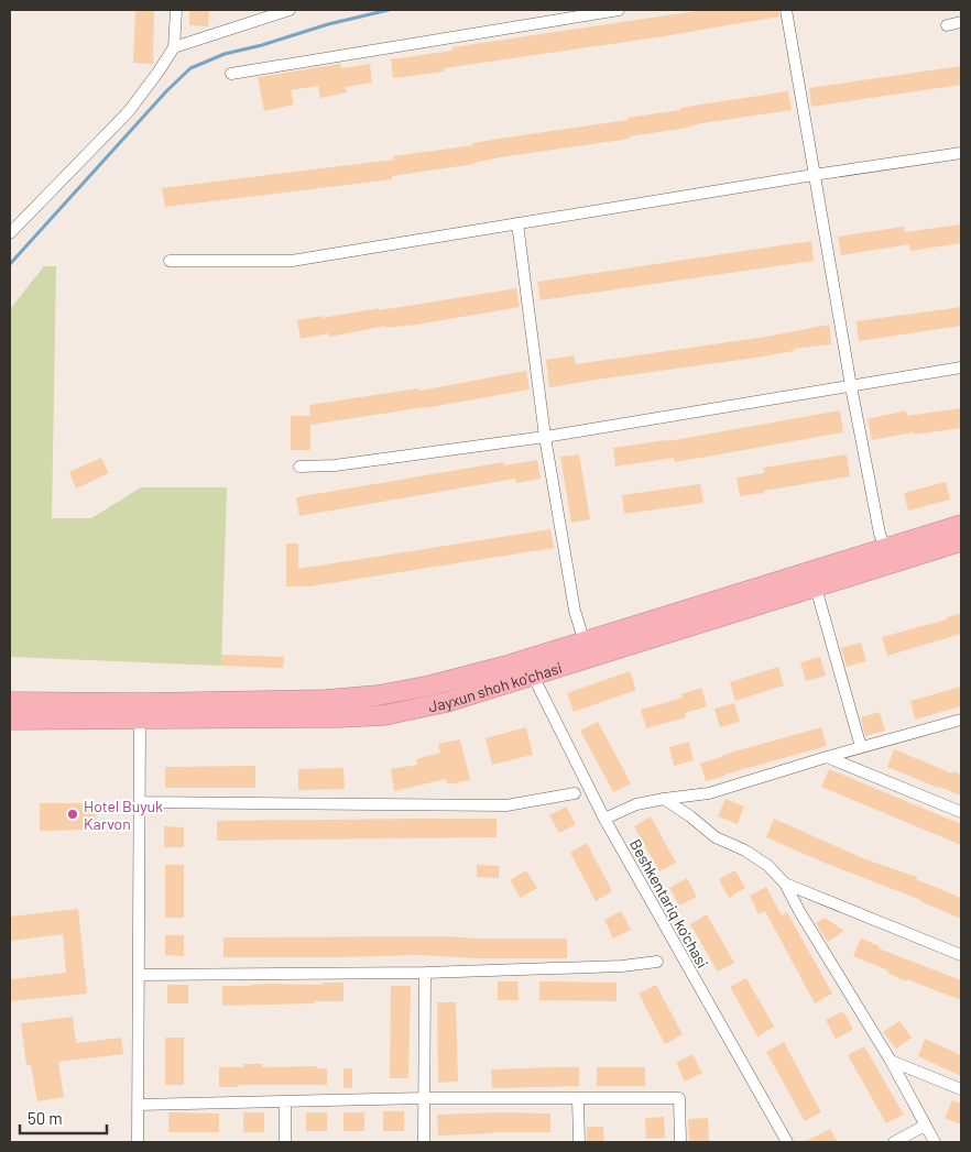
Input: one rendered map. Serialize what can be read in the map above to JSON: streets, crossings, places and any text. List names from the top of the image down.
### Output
{
  "streets": {
    "highway": ["Jayxun shoh ko'chasi"],
    "street": ["Beshkentariq ko'chasi"]
  },
  "crossings": [
    ["Jayxun shoh ko'chasi", "Beshkentariq ko'chasi"]
  ],
  "places": ["Hotel Buyuk Karvon"],
  "scale_bar": "50 m"
}
